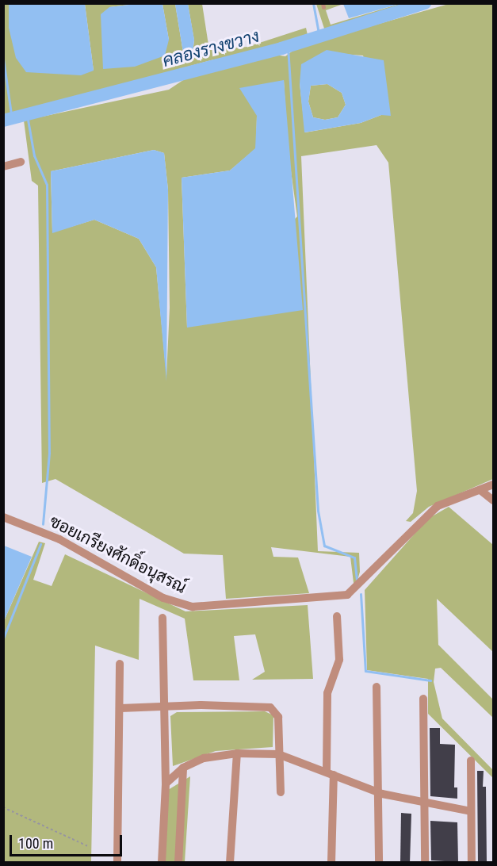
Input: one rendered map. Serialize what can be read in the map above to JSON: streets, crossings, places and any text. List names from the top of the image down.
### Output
{
  "streets": {
    "street": ["ซอยเกรียงศักดิ์อนุสรณ์"]
  },
  "water": ["คลองรางขวาง"],
  "scale_bar": "100 m"
}
